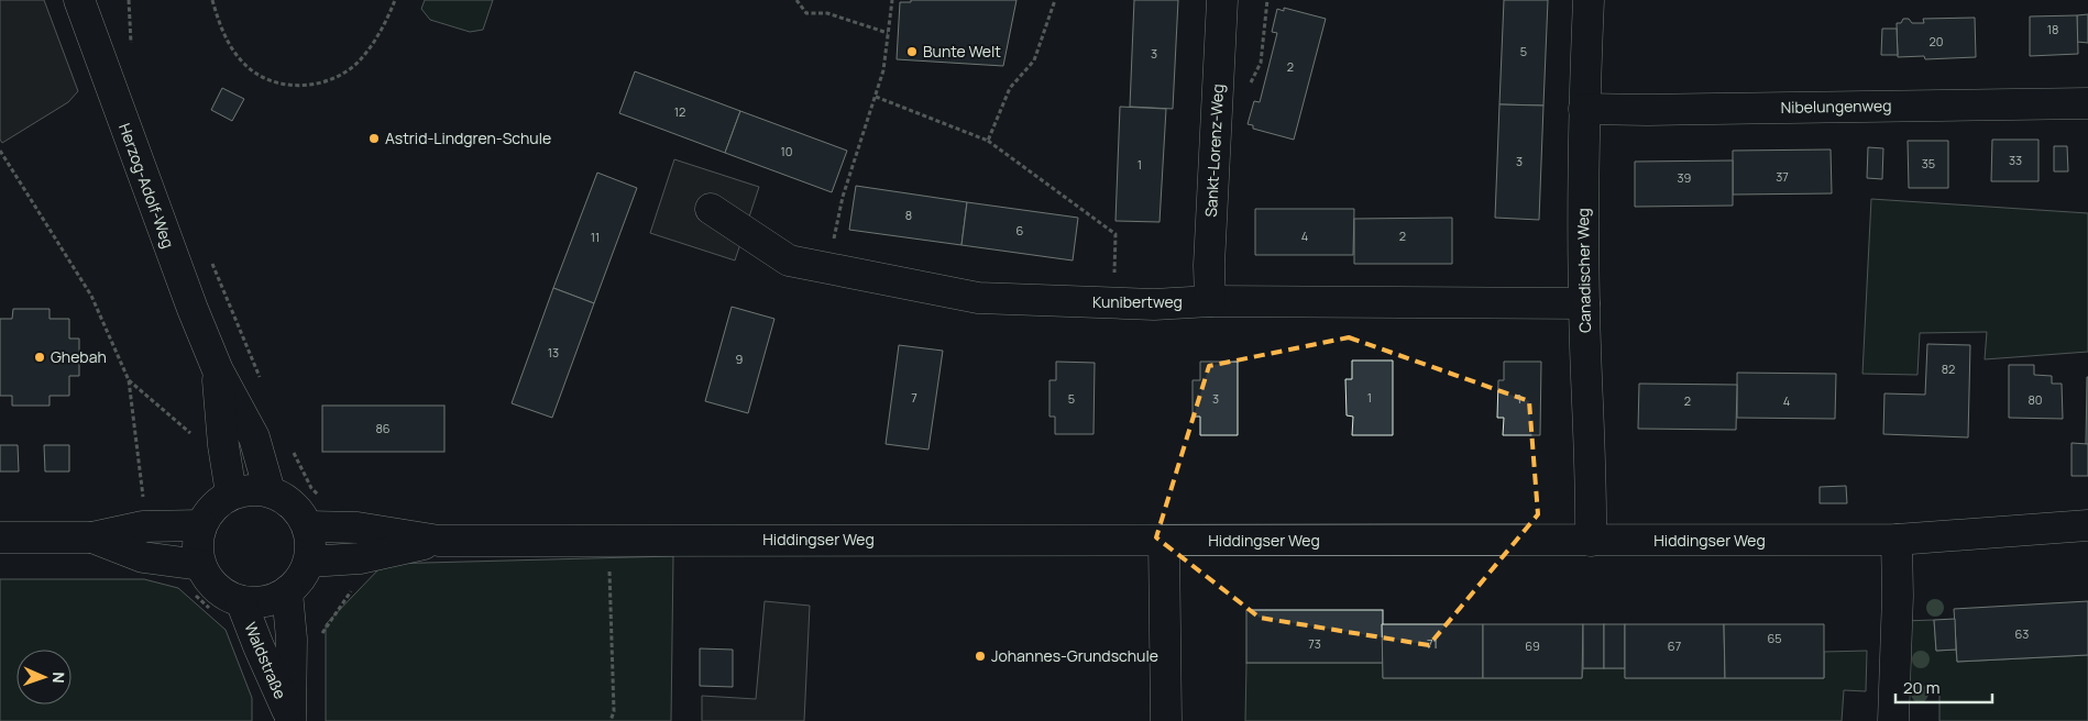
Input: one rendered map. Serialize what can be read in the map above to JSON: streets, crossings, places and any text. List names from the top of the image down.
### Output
{
  "streets": {
    "main road": [
      "Nibelungenweg",
      "Sankt-Lorenz-Weg",
      "Herzog-Adolf-Weg",
      "Canadischer Weg",
      "Kunibertweg",
      "Hiddingser Weg",
      "Waldstraße"
    ]
  },
  "crossings": [
    ["Nibelungenweg", "Canadischer Weg"],
    ["Sankt-Lorenz-Weg", "Kunibertweg"],
    ["Herzog-Adolf-Weg", "Hiddingser Weg"],
    ["Herzog-Adolf-Weg", "Waldstraße"],
    ["Canadischer Weg", "Kunibertweg"],
    ["Canadischer Weg", "Hiddingser Weg"],
    ["Hiddingser Weg", "Waldstraße"]
  ],
  "places": [
    "Bunte Welt",
    "Astrid-Lindgren-Schule",
    "Ghebah",
    "Johannes-Grundschule"
  ],
  "house_numbers": [
    "18",
    "20",
    "5",
    "3",
    "2",
    "12",
    "10",
    "33",
    "3",
    "35",
    "1",
    "37",
    "39",
    "8",
    "6",
    "4",
    "2",
    "11",
    "13",
    "9",
    "82",
    "7",
    "1",
    "5",
    "3",
    "1",
    "80",
    "2",
    "4",
    "86",
    "63",
    "65",
    "73",
    "71",
    "69",
    "67"
  ],
  "scale_bar": "20 m",
  "north": "right"
}
